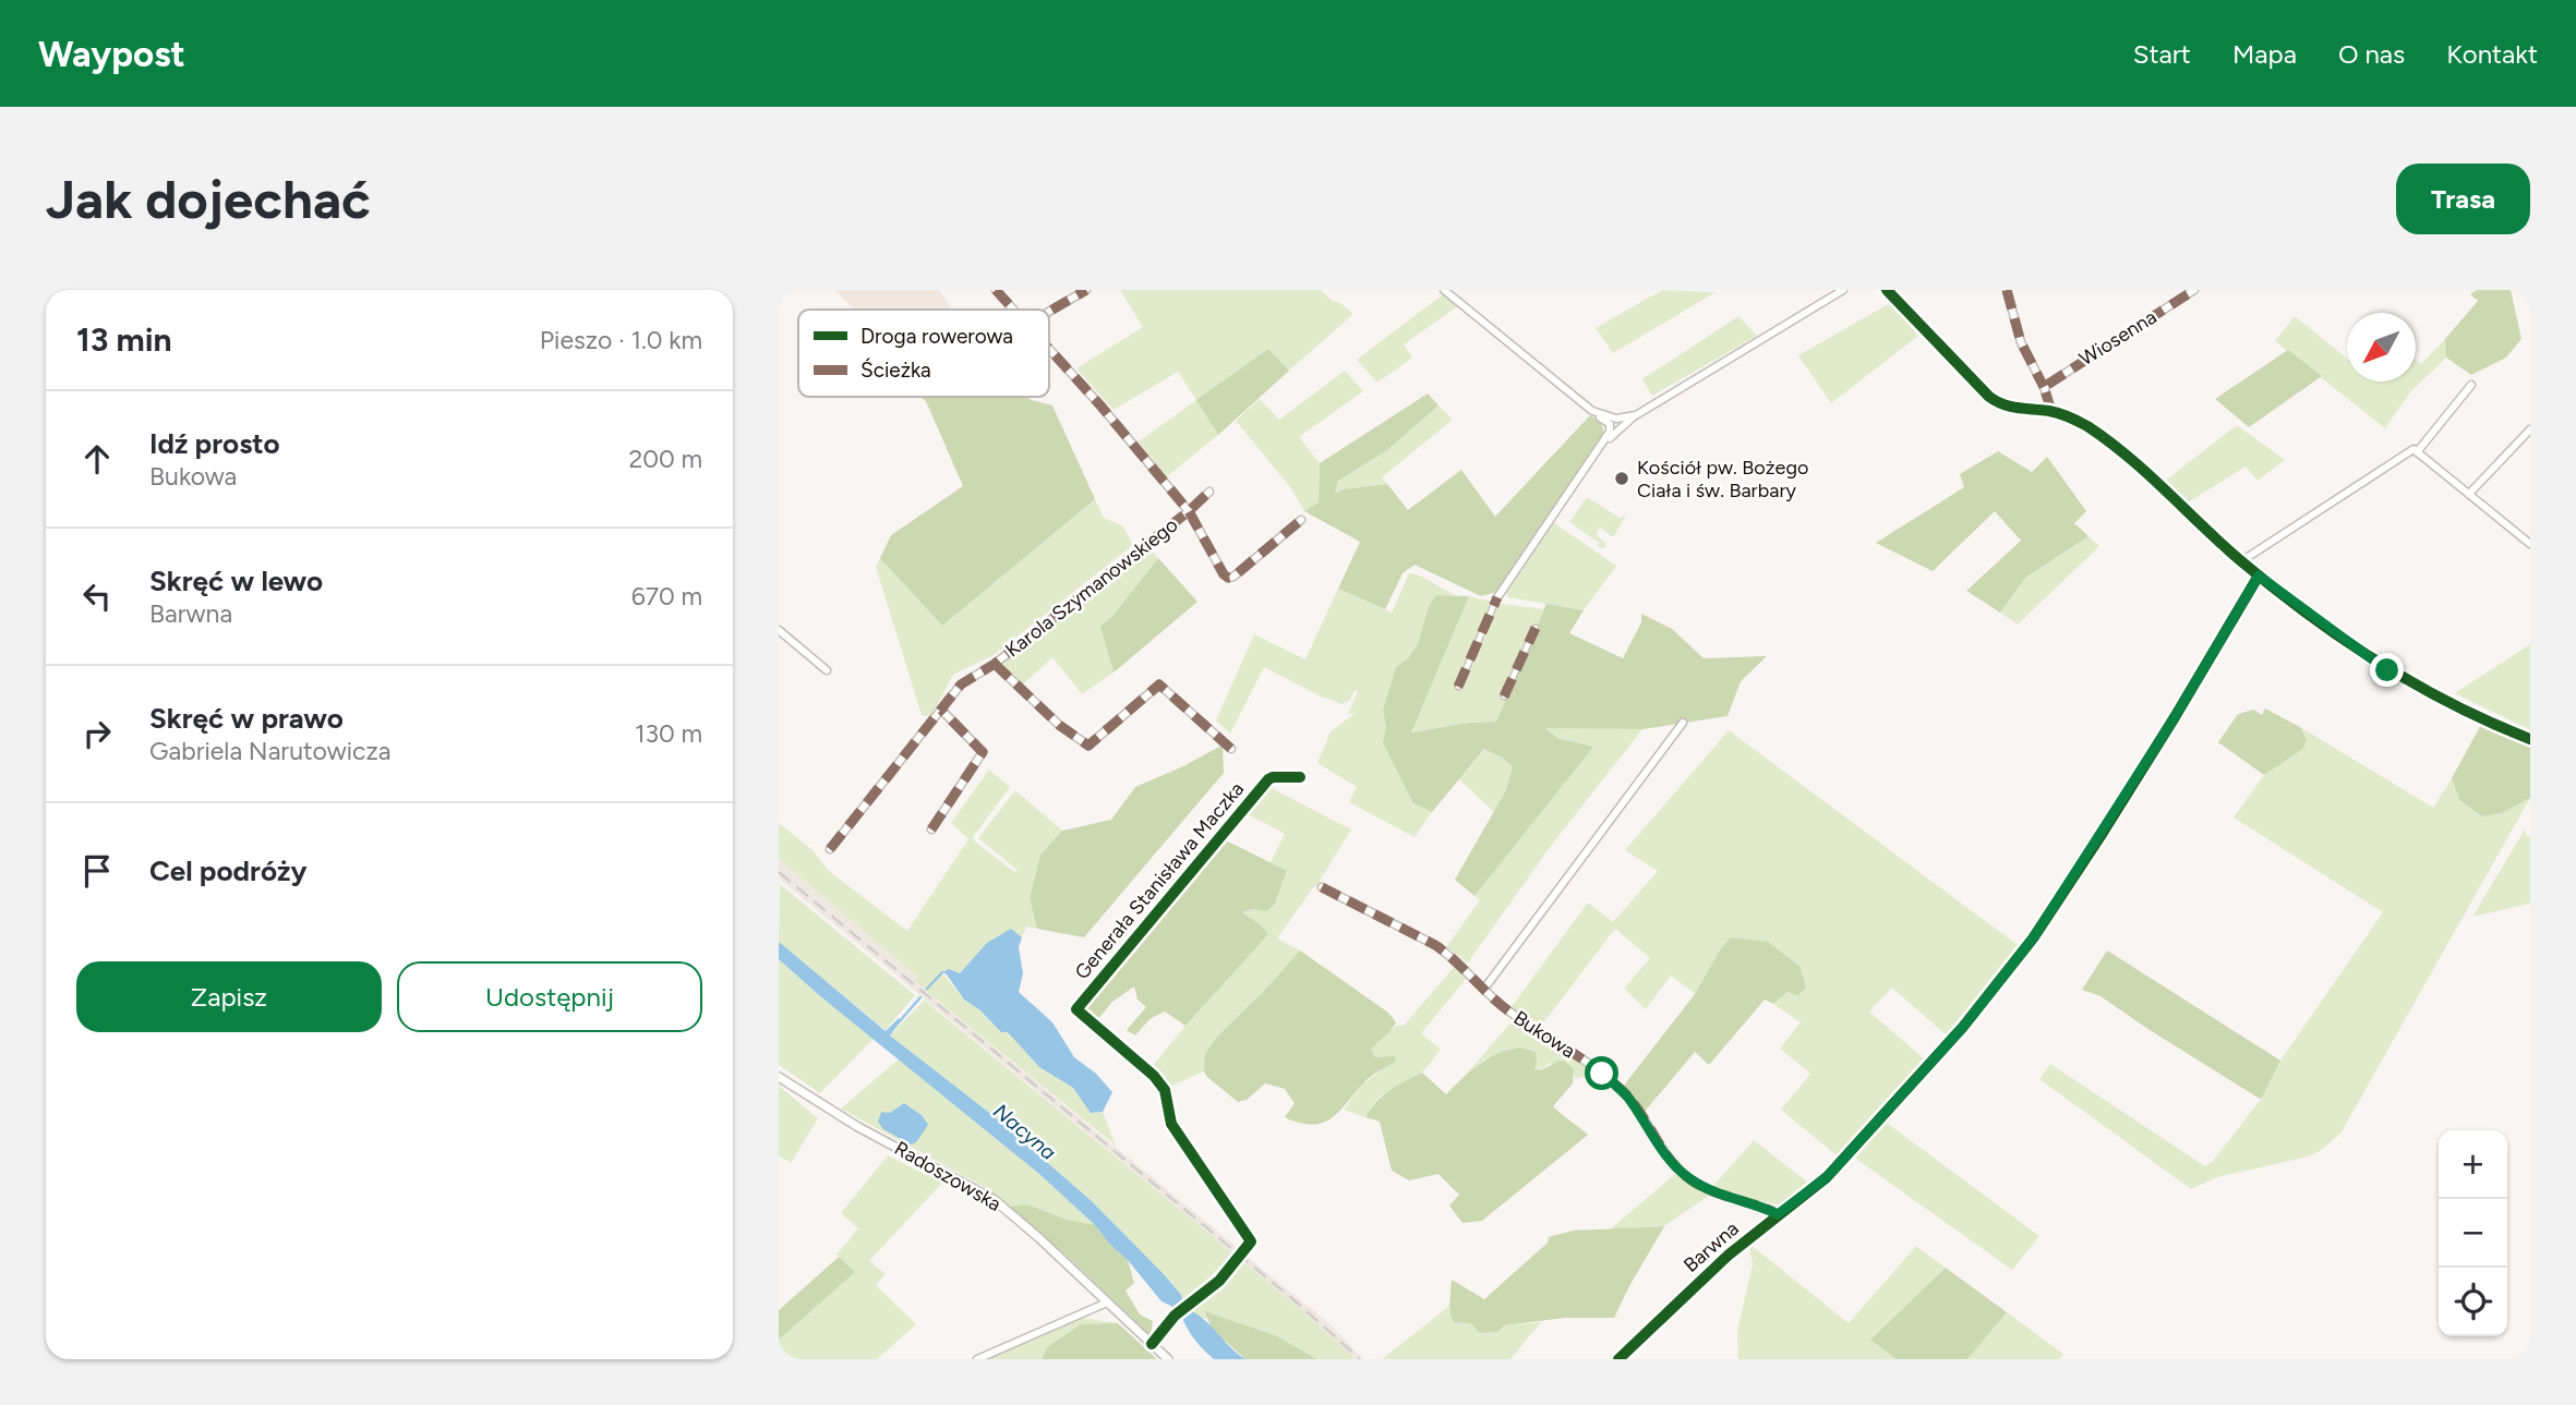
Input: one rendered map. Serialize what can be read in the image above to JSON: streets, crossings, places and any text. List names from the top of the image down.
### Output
{
  "streets": {
    "street": [
      "Wiosenna",
      "Karola Szymanowskiego",
      "Generała Stanisława Maczka",
      "Bukowa",
      "Radoszowska",
      "Barwna"
    ]
  },
  "crossings": [
    ["Generała Stanisława Maczka", "Radoszowska"],
    ["Bukowa", "Barwna"]
  ],
  "water": ["Nacyna"],
  "places": ["Kościół pw. Bożego Ciała i św. Barbary"],
  "legend": ["Droga rowerowa", "Ścieżka"],
  "north": "bottom left",
  "page": {
    "header": "Waypost",
    "nav": [
      "Start",
      "Mapa",
      "O nas",
      "Kontakt"
    ],
    "buttons": [
      "Trasa",
      ["Zapisz", "Udostępnij"]
    ],
    "title": "Jak dojechać",
    "heading": ["13 min", "Pieszo · 1.0 km"],
    "list": [
      ["Idź prosto", "Bukowa", "200 m"],
      ["Skręć w lewo", "Barwna", "670 m"],
      ["Skręć w prawo", "Gabriela Narutowicza", "130 m"],
      "Cel podróży"
    ],
    "map_buttons": ["+", "−"]
  }
}
